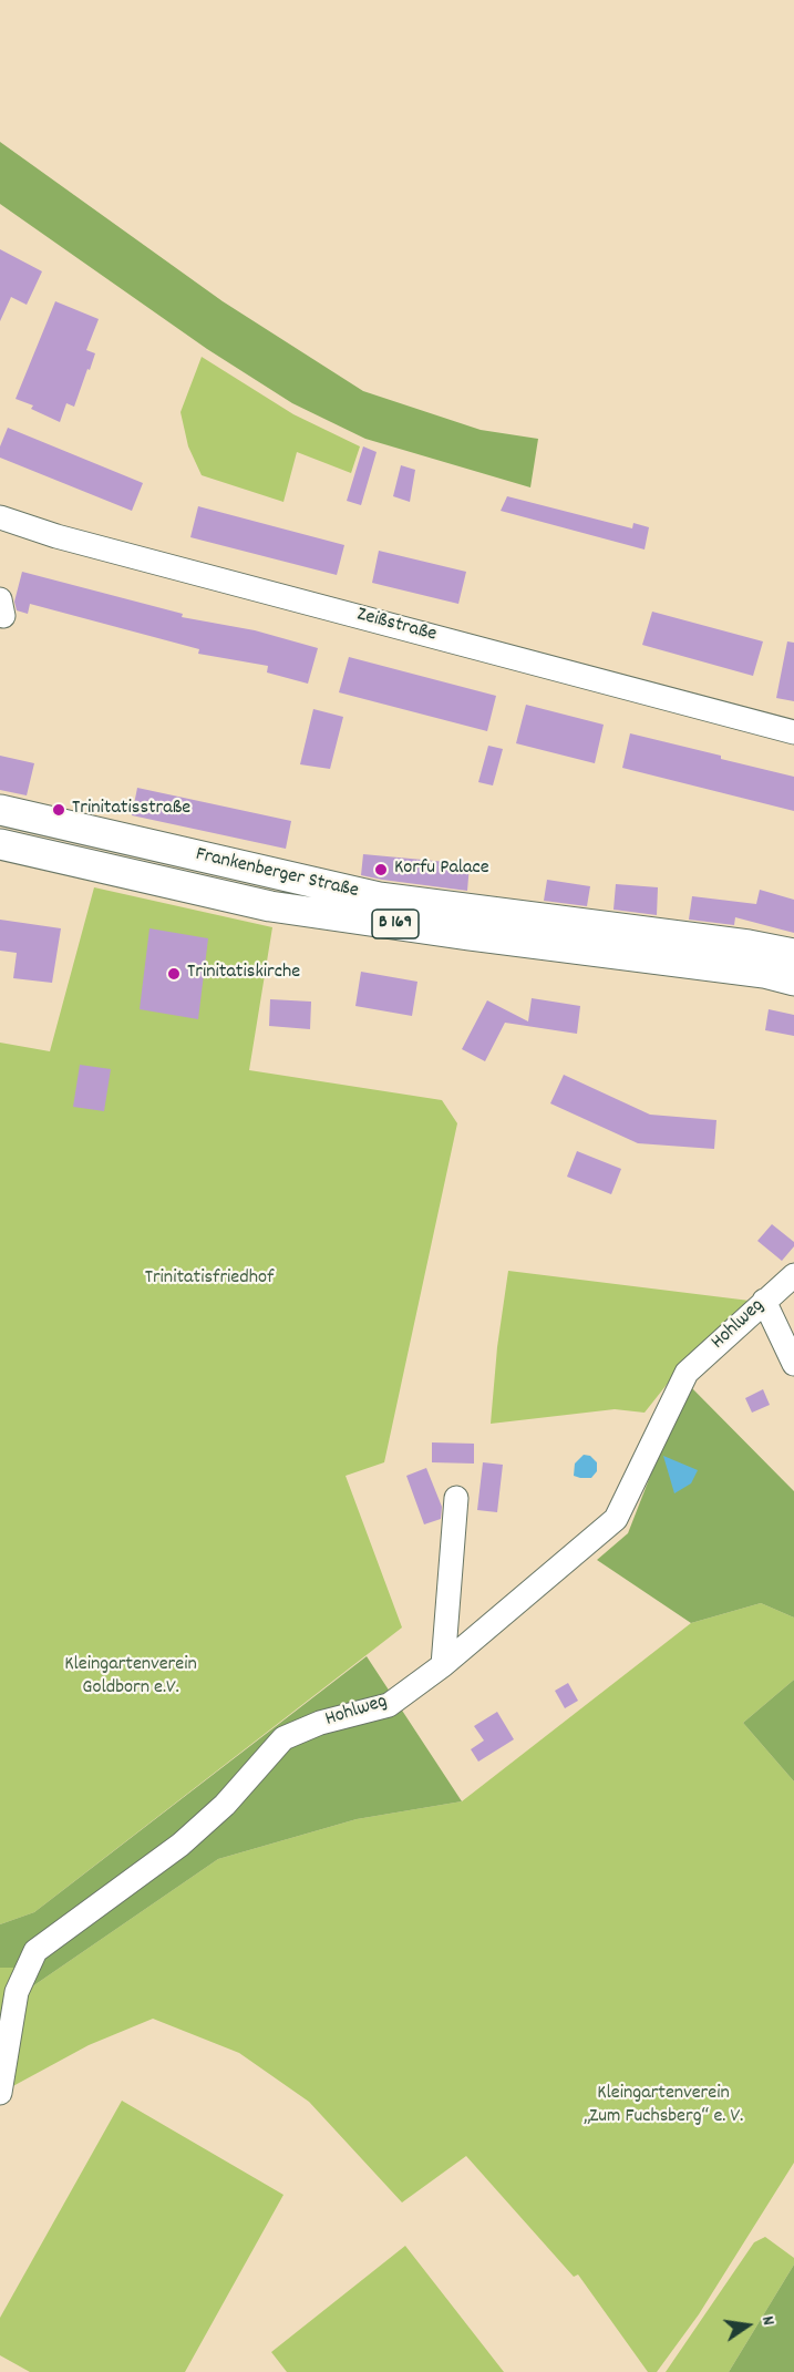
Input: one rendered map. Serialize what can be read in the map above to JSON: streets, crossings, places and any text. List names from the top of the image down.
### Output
{
  "streets": {
    "main road": ["Frankenberger Straße", "B 169"],
    "street": ["Zeißstraße", "Hohlweg"]
  },
  "parks": ["Trinitatisfriedhof", "Kleingartenverein Goldborn e.V.", "Kleingartenverein „Zum Fuchsberg“ e. V."],
  "places": ["Trinitatisstraße", "Korfu Palace", "Trinitatiskirche"],
  "north": "right"
}
